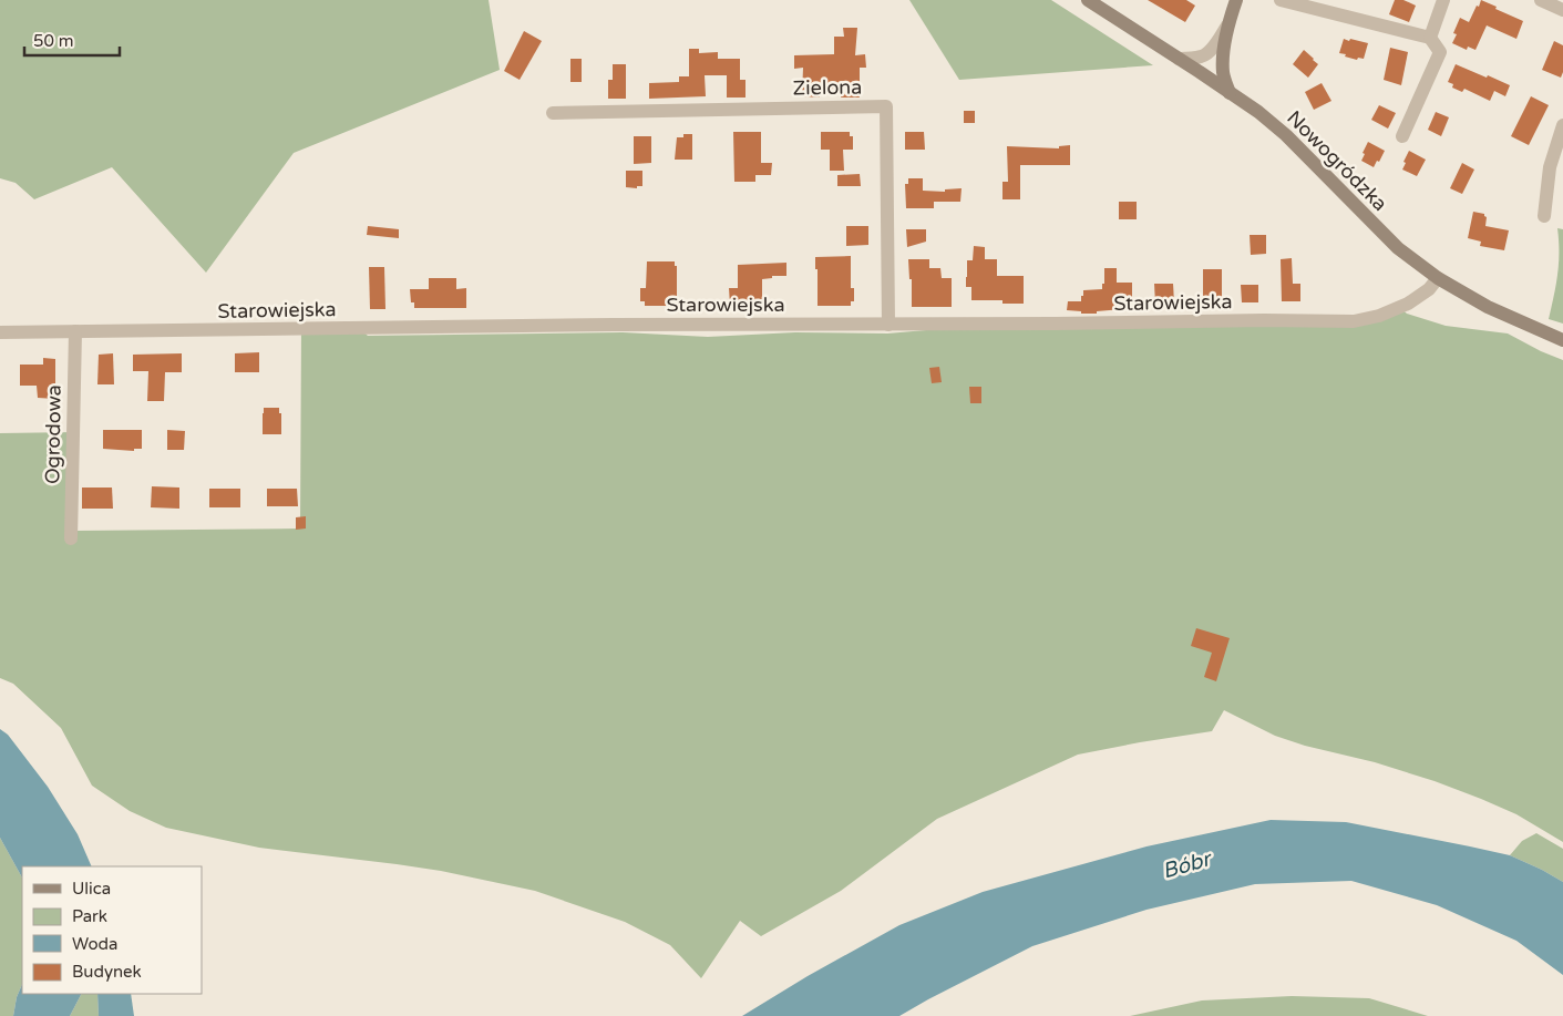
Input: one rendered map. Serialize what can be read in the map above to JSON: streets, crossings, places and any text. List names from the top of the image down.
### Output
{
  "streets": {
    "main road": ["Nowogródzka"],
    "street": ["Zielona", "Starowiejska", "Ogrodowa"]
  },
  "crossings": [
    ["Zielona", "Starowiejska"],
    ["Nowogródzka", "Starowiejska"],
    ["Starowiejska", "Ogrodowa"]
  ],
  "water": ["Bóbr"],
  "legend": [
    "Ulica",
    "Park",
    "Woda",
    "Budynek"
  ],
  "scale_bar": "50 m"
}
